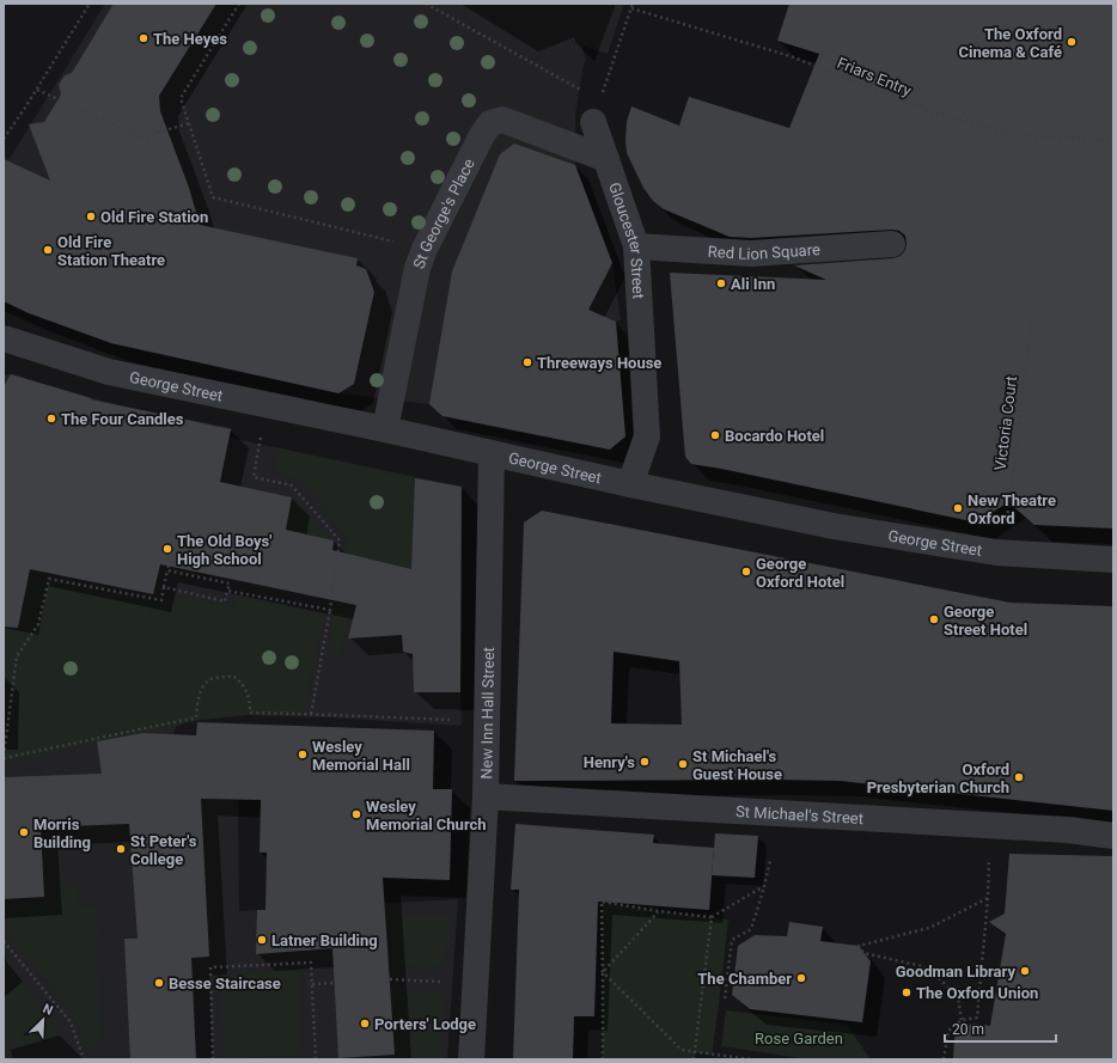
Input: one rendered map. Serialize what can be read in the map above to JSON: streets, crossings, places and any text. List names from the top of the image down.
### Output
{
  "streets": {
    "street": [
      "St George's Place",
      "Gloucester Street",
      "Red Lion Square",
      "George Street",
      "New Inn Hall Street",
      "St Michael's Street"
    ],
    "path": ["Friars Entry", "Victoria Court"]
  },
  "crossings": [
    ["St George's Place", "Gloucester Street"],
    ["St George's Place", "George Street"],
    ["Gloucester Street", "Red Lion Square"],
    ["Gloucester Street", "George Street"],
    ["George Street", "Victoria Court"],
    ["George Street", "New Inn Hall Street"],
    ["New Inn Hall Street", "St Michael's Street"]
  ],
  "parks": ["Rose Garden"],
  "places": [
    "The Heyes",
    "The Oxford Cinema & Café",
    "Old Fire Station",
    "Old Fire Station Theatre",
    "Ali Inn",
    "Threeways House",
    "The Four Candles",
    "Bocardo Hotel",
    "New Theatre Oxford",
    "The Old Boys' High School",
    "George Oxford Hotel",
    "George Street Hotel",
    "Wesley Memorial Hall",
    "Henry's",
    "St Michael's Guest House",
    "Oxford Presbyterian Church",
    "Wesley Memorial Church",
    "Morris Building",
    "St Peter's College",
    "Latner Building",
    "Goodman Library",
    "The Chamber",
    "Besse Staircase",
    "The Oxford Union",
    "Porters' Lodge"
  ],
  "scale_bar": "20 m",
  "north": "top right"
}
